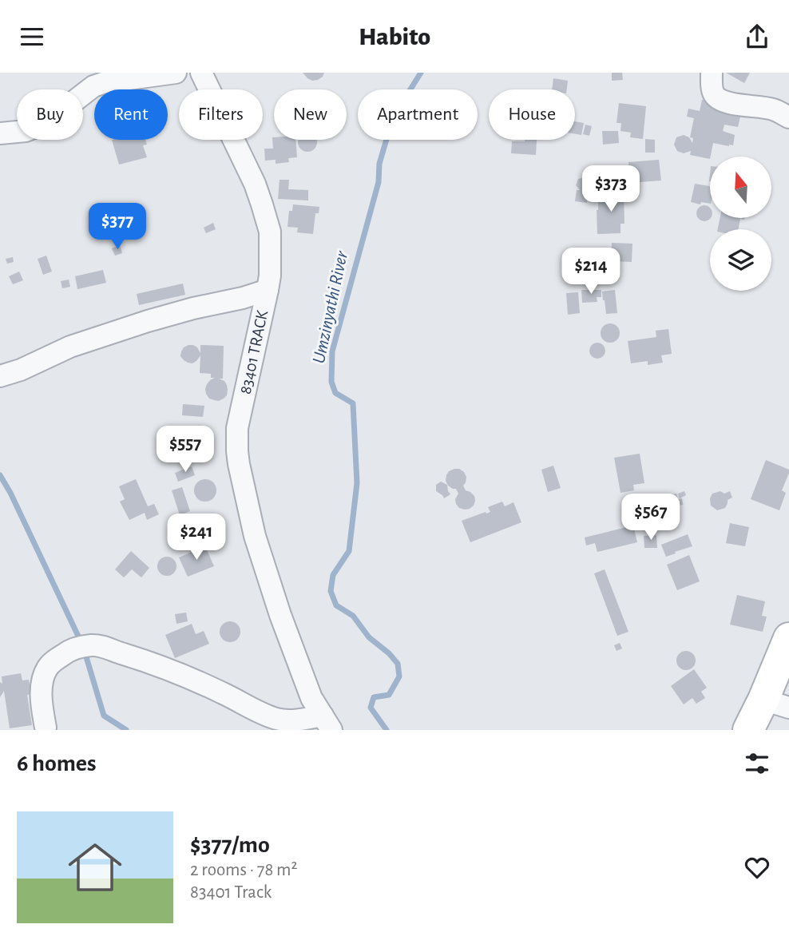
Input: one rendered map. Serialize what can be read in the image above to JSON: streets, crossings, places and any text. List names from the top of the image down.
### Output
{
  "streets": {
    "street": ["83401 TRACK"]
  },
  "water": ["Umzinyathi River"],
  "north": "top",
  "page": {
    "header": "Habito",
    "chip": [
      "Buy",
      "Rent",
      "Filters",
      "New",
      "Apartment",
      "House"
    ],
    "price": [
      "$373",
      "$377",
      "$214",
      "$557",
      "$567",
      "$241"
    ],
    "heading": "6 homes",
    "list": [
      {
        "name": "$377/mo",
        "note": "2 rooms · 78 m² · 83401 Track"
      }
    ]
  }
}
